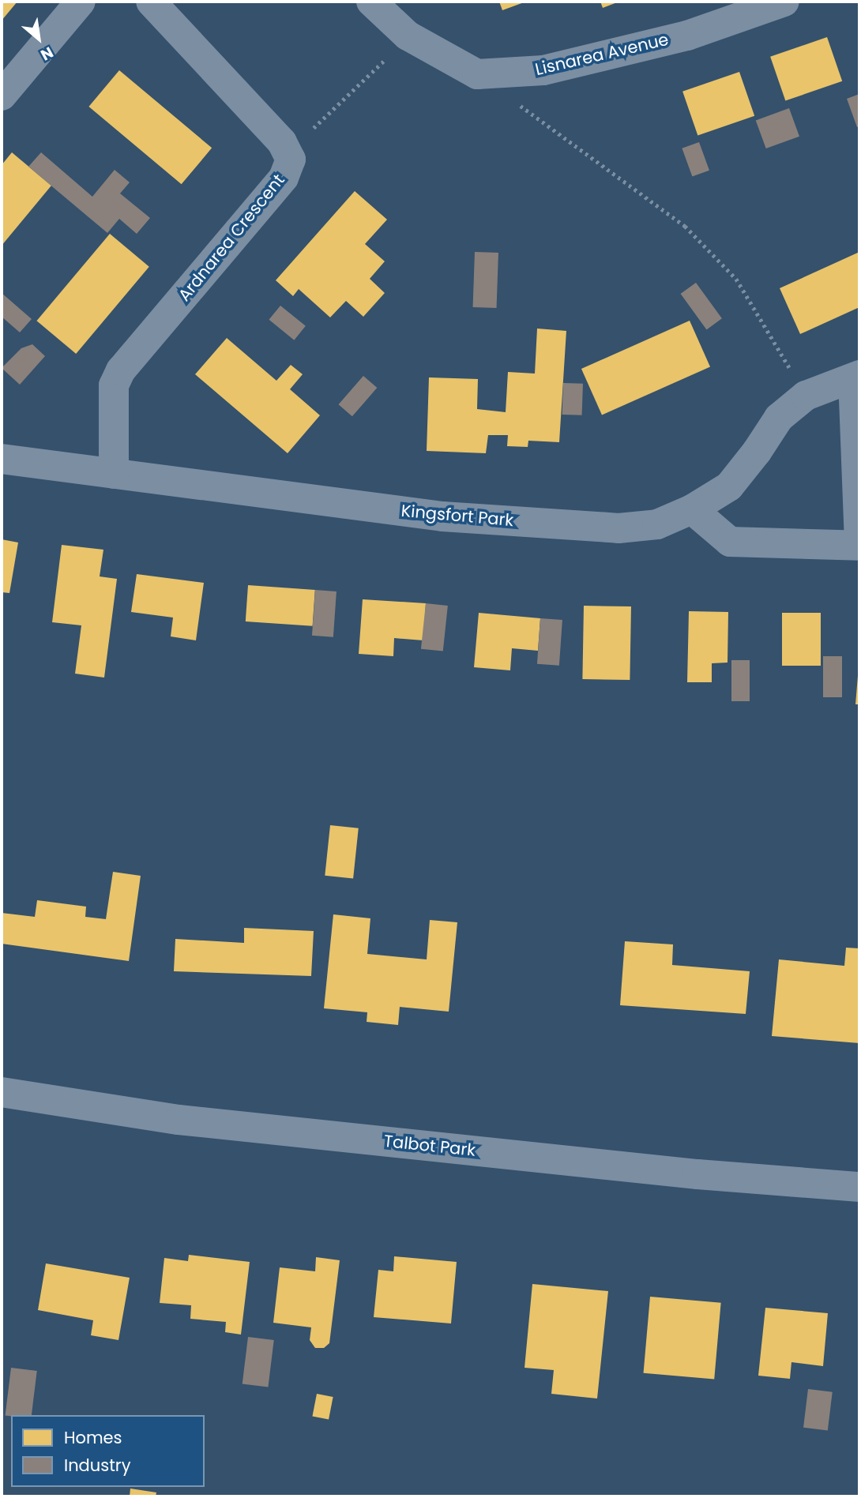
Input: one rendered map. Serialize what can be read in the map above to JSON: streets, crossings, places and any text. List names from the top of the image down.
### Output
{
  "streets": {
    "street": [
      "Lisnarea Avenue",
      "Ardnarea Crescent",
      "Kingsfort Park",
      "Talbot Park"
    ]
  },
  "crossings": [
    ["Ardnarea Crescent", "Kingsfort Park"]
  ],
  "legend": ["Homes", "Industry"],
  "north": "bottom right"
}
